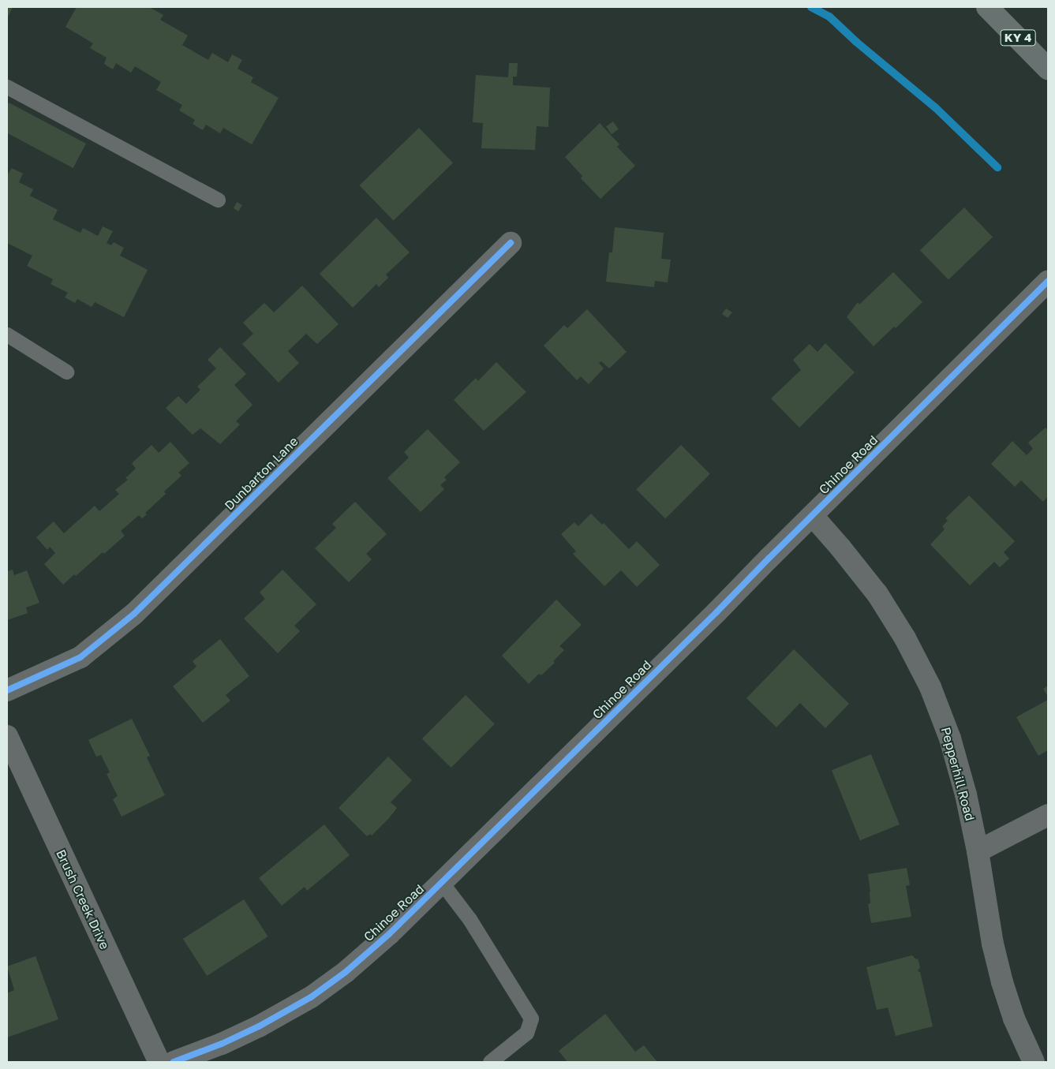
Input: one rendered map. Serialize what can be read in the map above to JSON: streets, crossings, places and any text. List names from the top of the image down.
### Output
{
  "streets": {
    "highway": ["KY 4"],
    "street": [
      "Chinoe Road",
      "Dunbarton Lane",
      "Pepperhill Road",
      "Brush Creek Drive"
    ]
  },
  "crossings": [
    ["Chinoe Road", "Pepperhill Road"]
  ]
}
